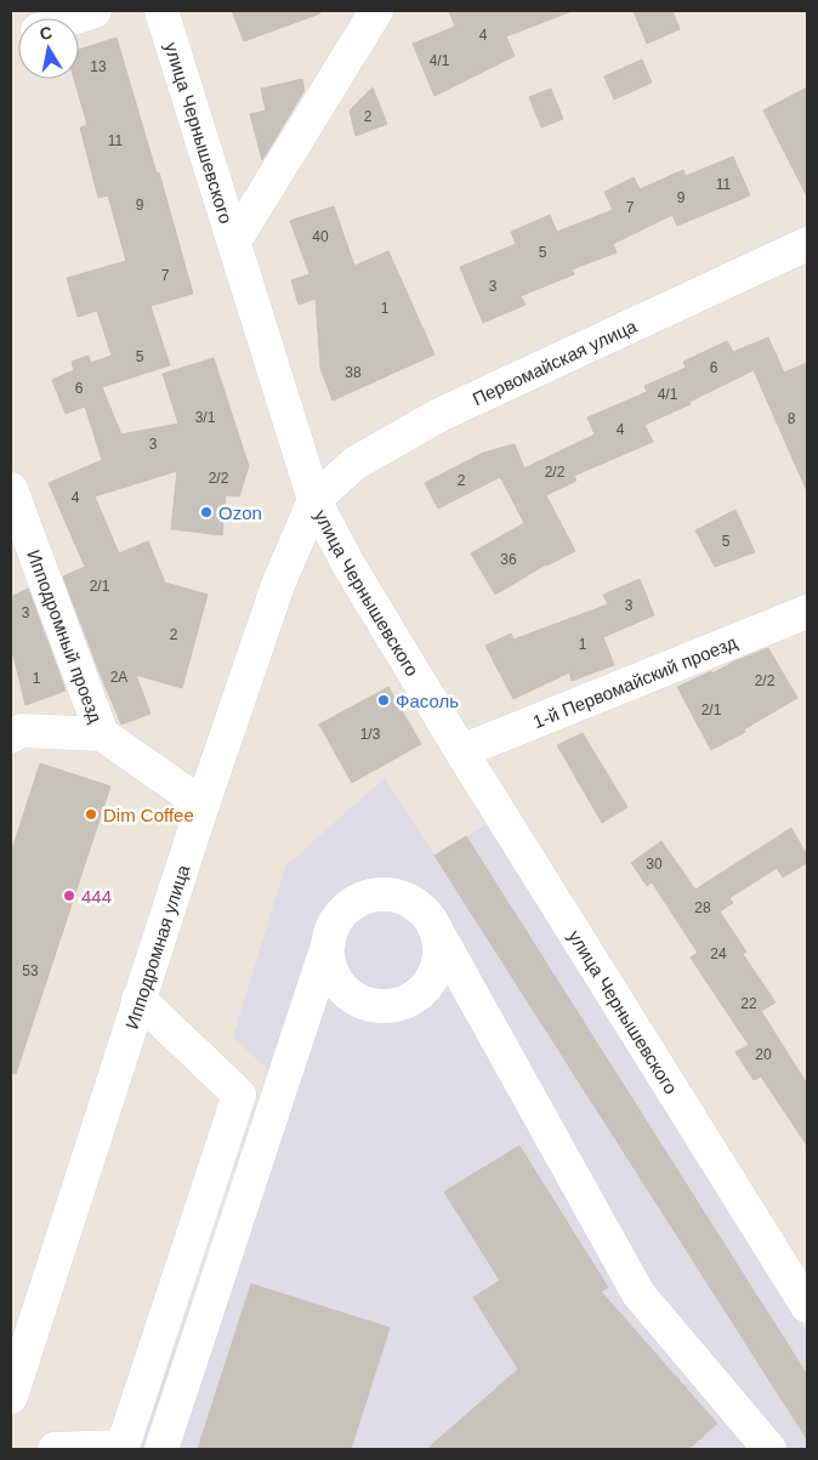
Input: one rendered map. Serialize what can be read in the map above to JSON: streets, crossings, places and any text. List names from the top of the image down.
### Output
{
  "streets": {
    "street": [
      "улица Чернышевского",
      "Первомайская улица",
      "Ипподромный проезд",
      "1-й Первомайский проезд",
      "Ипподромная улица"
    ]
  },
  "crossings": [
    ["улица Чернышевского", "Первомайская улица"],
    ["улица Чернышевского", "1-й Первомайский проезд"],
    ["улица Чернышевского", "Ипподромная улица"],
    ["Первомайская улица", "Ипподромная улица"],
    ["Ипподромный проезд", "Ипподромная улица"]
  ],
  "places": [
    "Ozon",
    "Фасоль",
    "Dim Coffee",
    "444"
  ],
  "house_numbers": [
    "4",
    "4/1",
    "13",
    "2",
    "11",
    "11",
    "9",
    "9",
    "7",
    "40",
    "5",
    "7",
    "3",
    "1",
    "5",
    "6",
    "38",
    "6",
    "4/1",
    "3/1",
    "8",
    "4",
    "3",
    "2/2",
    "2/2",
    "2",
    "4",
    "5",
    "36",
    "2/1",
    "3",
    "3",
    "2",
    "1",
    "2А",
    "1",
    "2/2",
    "2/1",
    "1/3",
    "30",
    "28",
    "24",
    "53",
    "22",
    "20"
  ],
  "north": "top"
}
